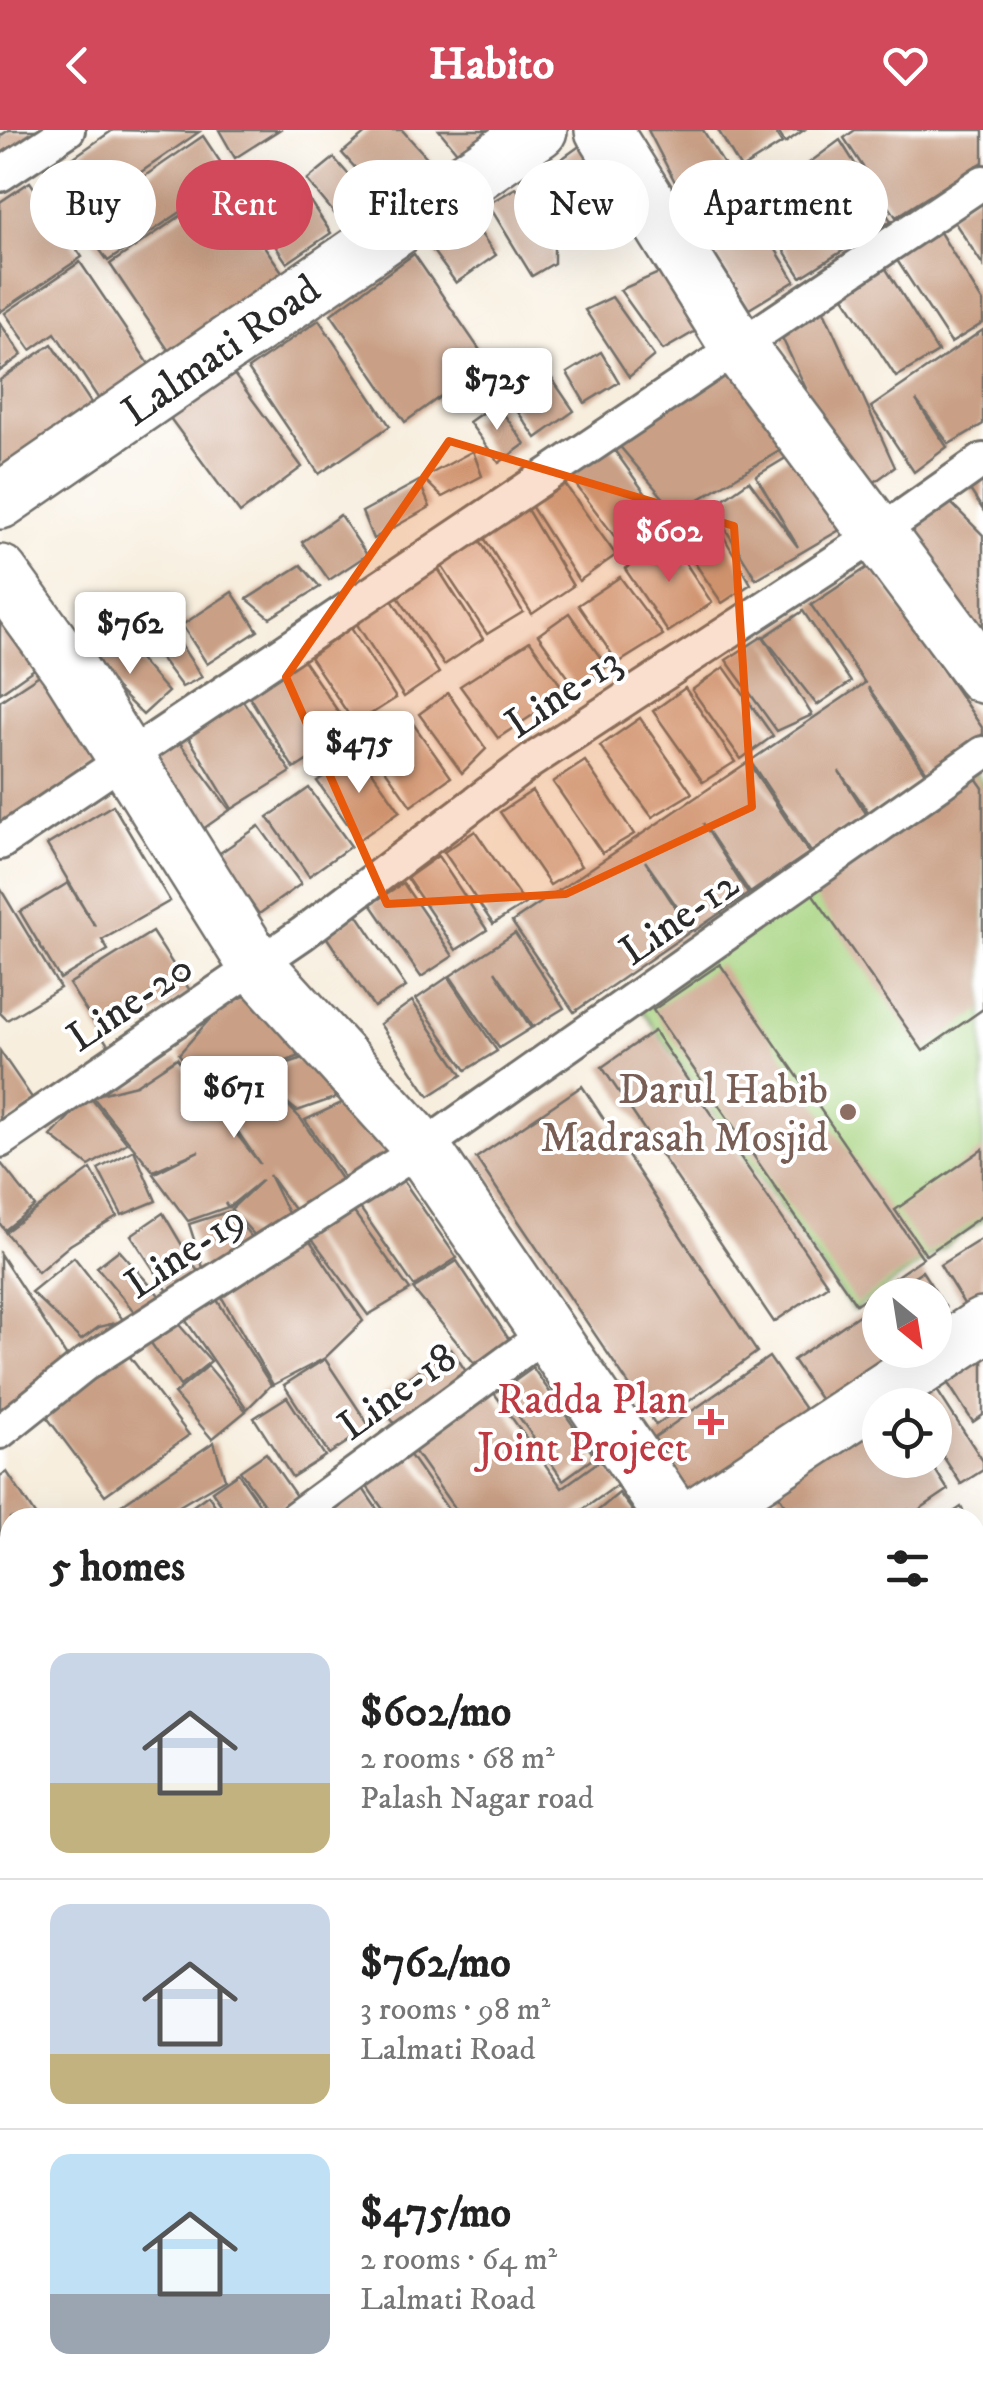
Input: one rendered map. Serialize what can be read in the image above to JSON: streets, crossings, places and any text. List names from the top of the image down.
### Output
{
  "streets": {
    "street": ["Lalmati Road"],
    "lane": [
      "Line-13",
      "Line-12",
      "Line-20",
      "Line-19",
      "Line-18"
    ]
  },
  "crossings": [
    ["Line-13", "Line-20"],
    ["Line-12", "Line-19"]
  ],
  "places": {
    "other": ["Darul Habib Madrasah Mosjid"],
    "health": ["Radda Plan Joint Project"]
  },
  "north": "bottom right",
  "page": {
    "header": "Habito",
    "chip": [
      "Buy",
      "Rent",
      "Filters",
      "New",
      "Apartment"
    ],
    "price": [
      "$725",
      "$602",
      "$762",
      "$475",
      "$671"
    ],
    "heading": "5 homes",
    "list": [
      {
        "name": "$602/mo",
        "note": "2 rooms · 68 m² · Palash Nagar road"
      },
      {
        "name": "$762/mo",
        "note": "3 rooms · 98 m² · Lalmati Road"
      },
      {
        "name": "$475/mo",
        "note": "2 rooms · 64 m² · Lalmati Road"
      }
    ]
  }
}
